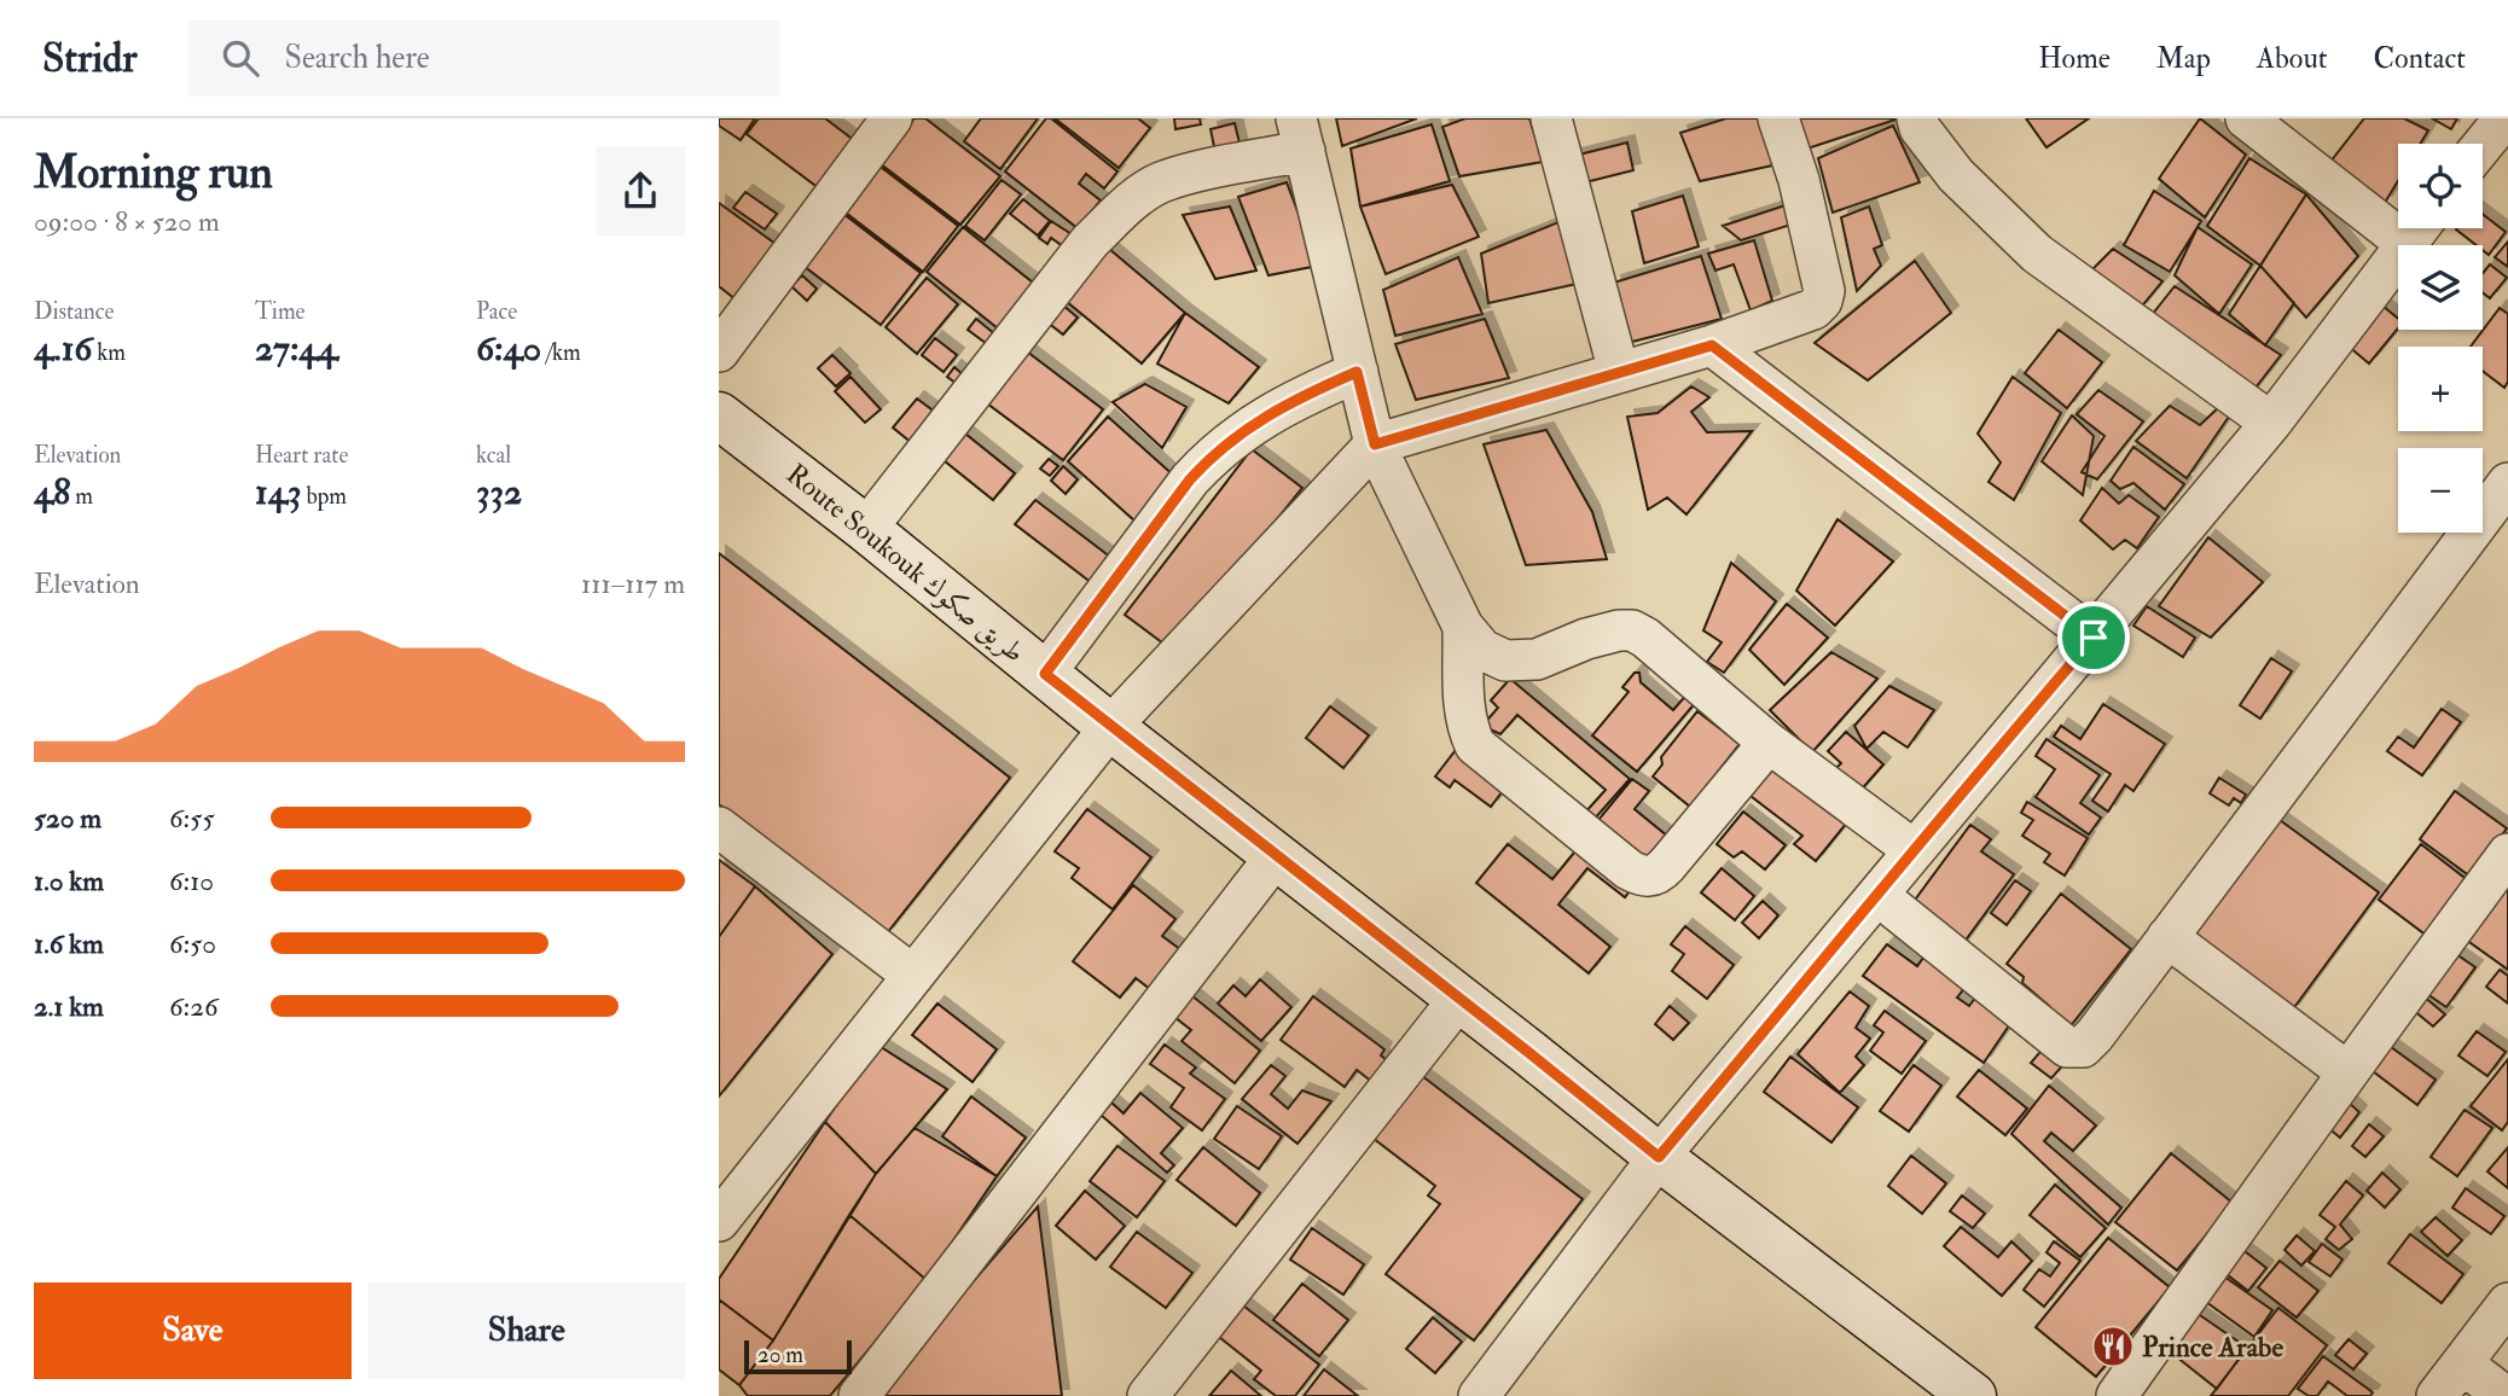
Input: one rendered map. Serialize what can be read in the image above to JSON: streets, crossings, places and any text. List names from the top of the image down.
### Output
{
  "streets": {
    "street": ["Route Soukouk طريق صكوك"]
  },
  "places": {
    "restaurant": ["Prince Arabe"]
  },
  "scale_bar": "20 m",
  "page": {
    "header": "Stridr",
    "search": "Search here",
    "nav": [
      "Home",
      "Map",
      "About",
      "Contact"
    ],
    "heading": ["Morning run", "09:00 · 8 × 520 m"],
    "map_buttons": ["+", "−"],
    "stats": [
      ["Distance", "4.16 km"],
      ["Time", "27:44"],
      ["Pace", "6:40 /km"],
      ["Elevation", "48 m"],
      ["Heart rate", "143 bpm"],
      ["kcal", "332"]
    ],
    "chart": ["Elevation", "111–117 m"],
    "list": [
      {
        "name": "520 m",
        "note": "6:55"
      },
      {
        "name": "1.0 km",
        "note": "6:10"
      },
      {
        "name": "1.6 km",
        "note": "6:50"
      },
      {
        "name": "2.1 km",
        "note": "6:26"
      }
    ],
    "buttons": ["Save", "Share"],
    "scale": "20 m"
  }
}
